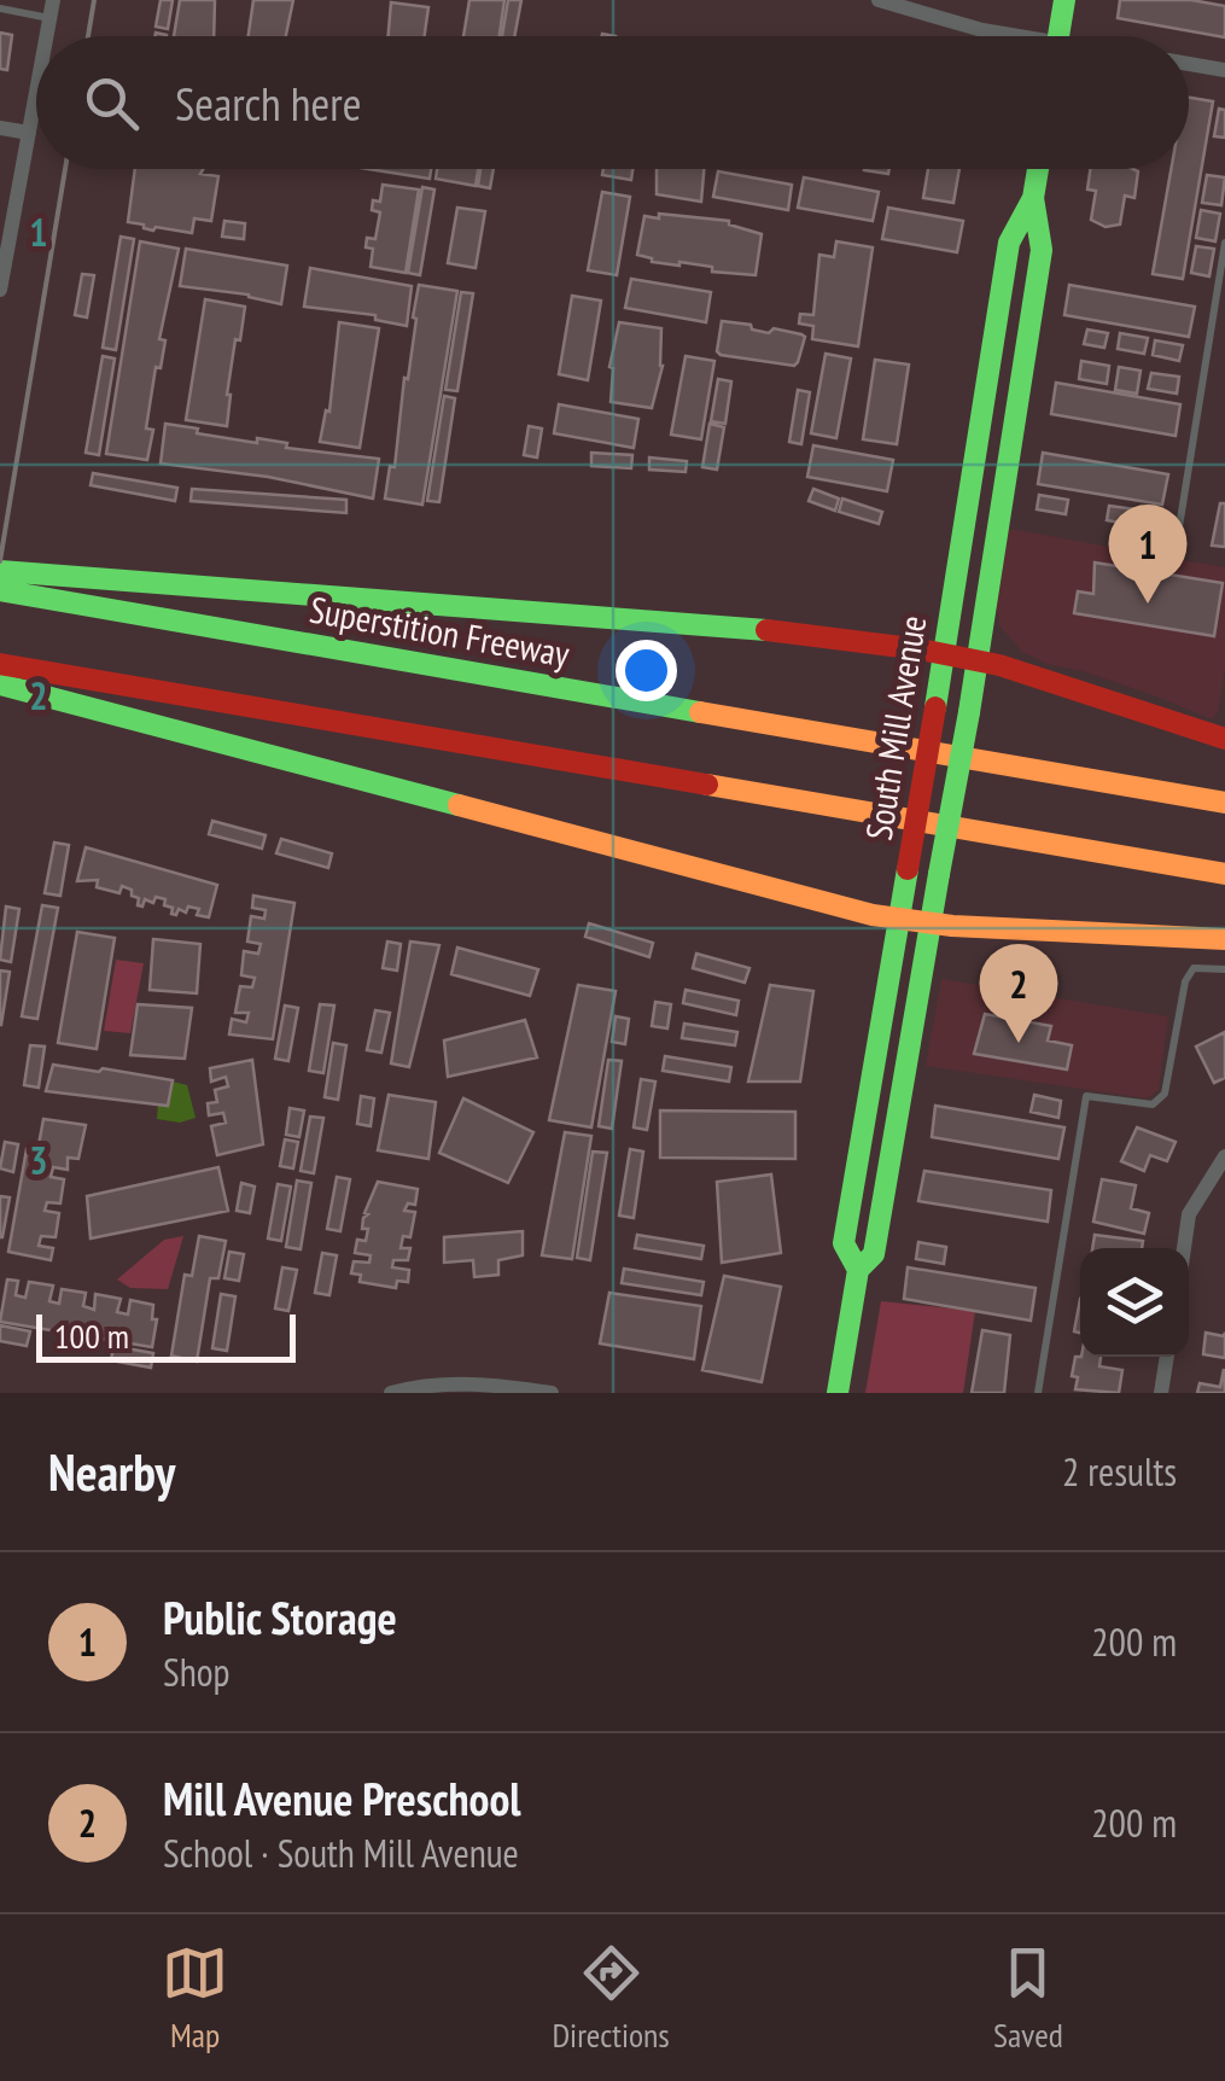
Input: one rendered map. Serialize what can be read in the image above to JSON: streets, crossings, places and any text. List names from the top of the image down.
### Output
{
  "streets": {
    "main road": ["Superstition Freeway", "South Mill Avenue"]
  },
  "scale_bar": "100 m",
  "page": {
    "search": "Search here",
    "pins": ["1", "2"],
    "scale": "100 m",
    "heading": ["Nearby", "2 results"],
    "list": [
      {
        "mark": "1",
        "name": "Public Storage",
        "note": "Shop",
        "value": "200 m"
      },
      {
        "mark": "2",
        "name": "Mill Avenue Preschool",
        "note": "School · South Mill Avenue",
        "value": "200 m"
      }
    ],
    "nav": ["Map", "Directions", "Saved"]
  },
  "grid": {
    "rows": ["1", "2", "3"]
  }
}
